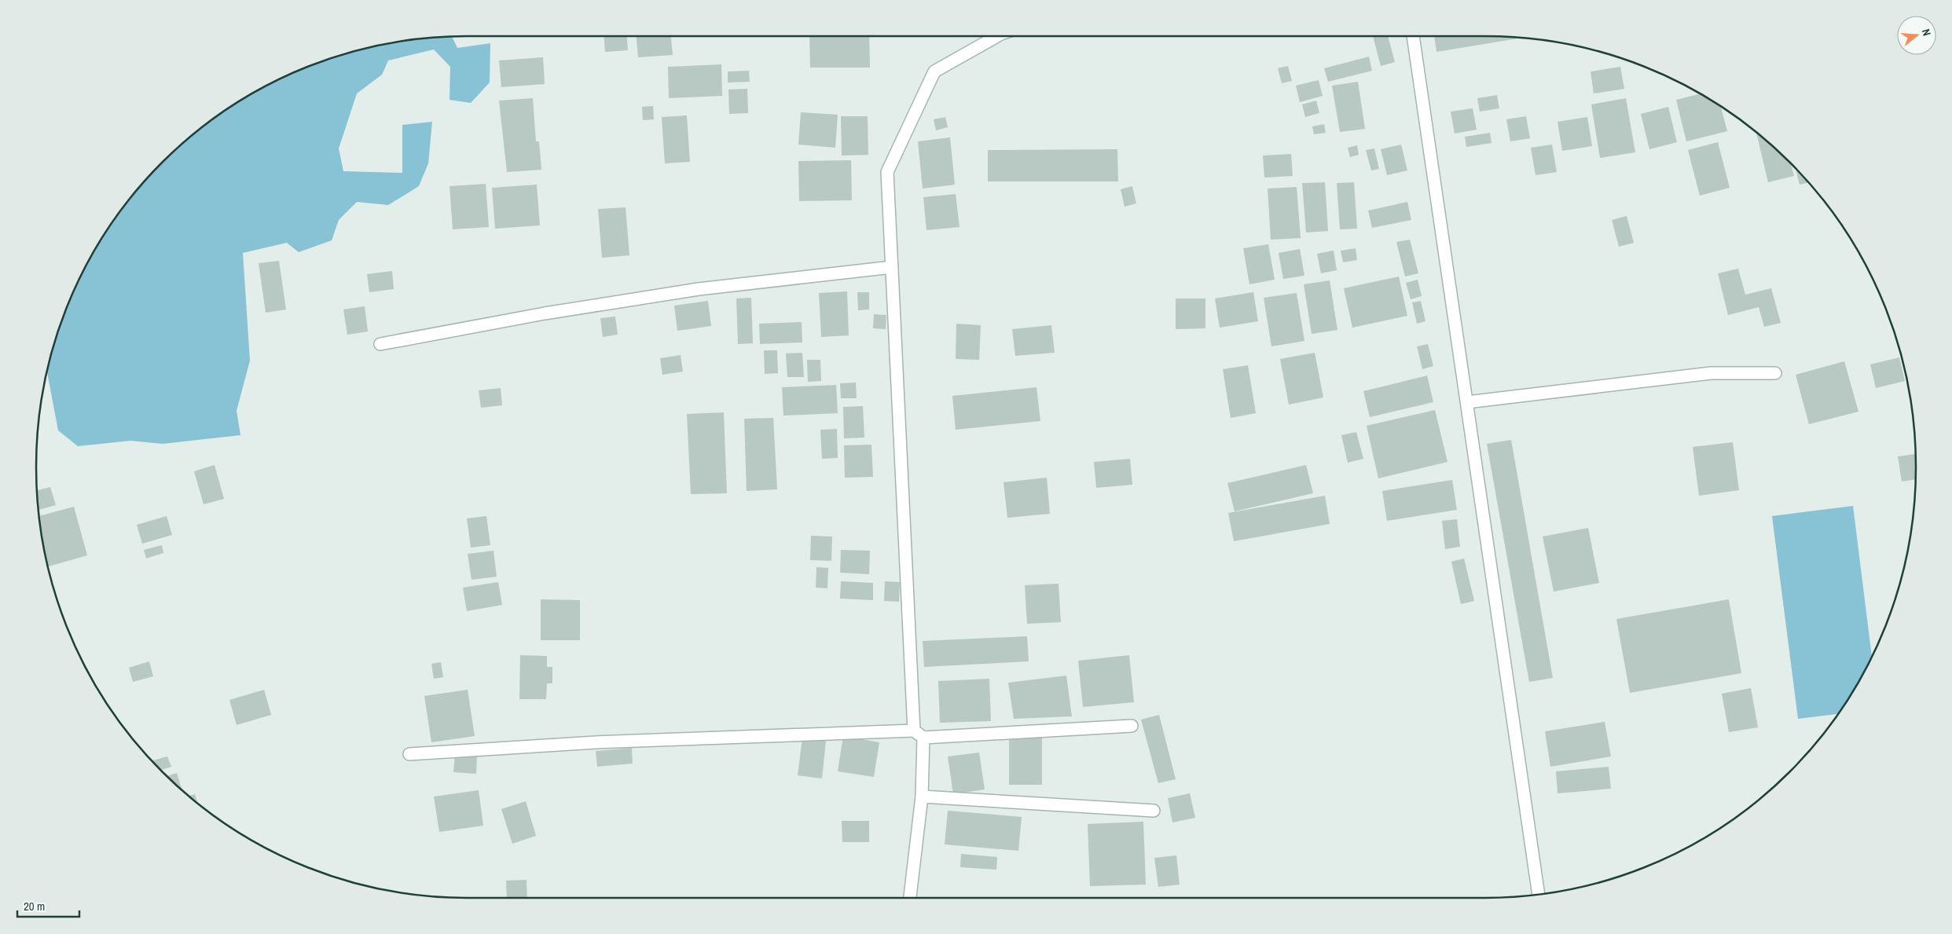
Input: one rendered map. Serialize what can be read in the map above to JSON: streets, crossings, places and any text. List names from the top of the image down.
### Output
{
  "scale_bar": "20 m",
  "north": "right"
}
